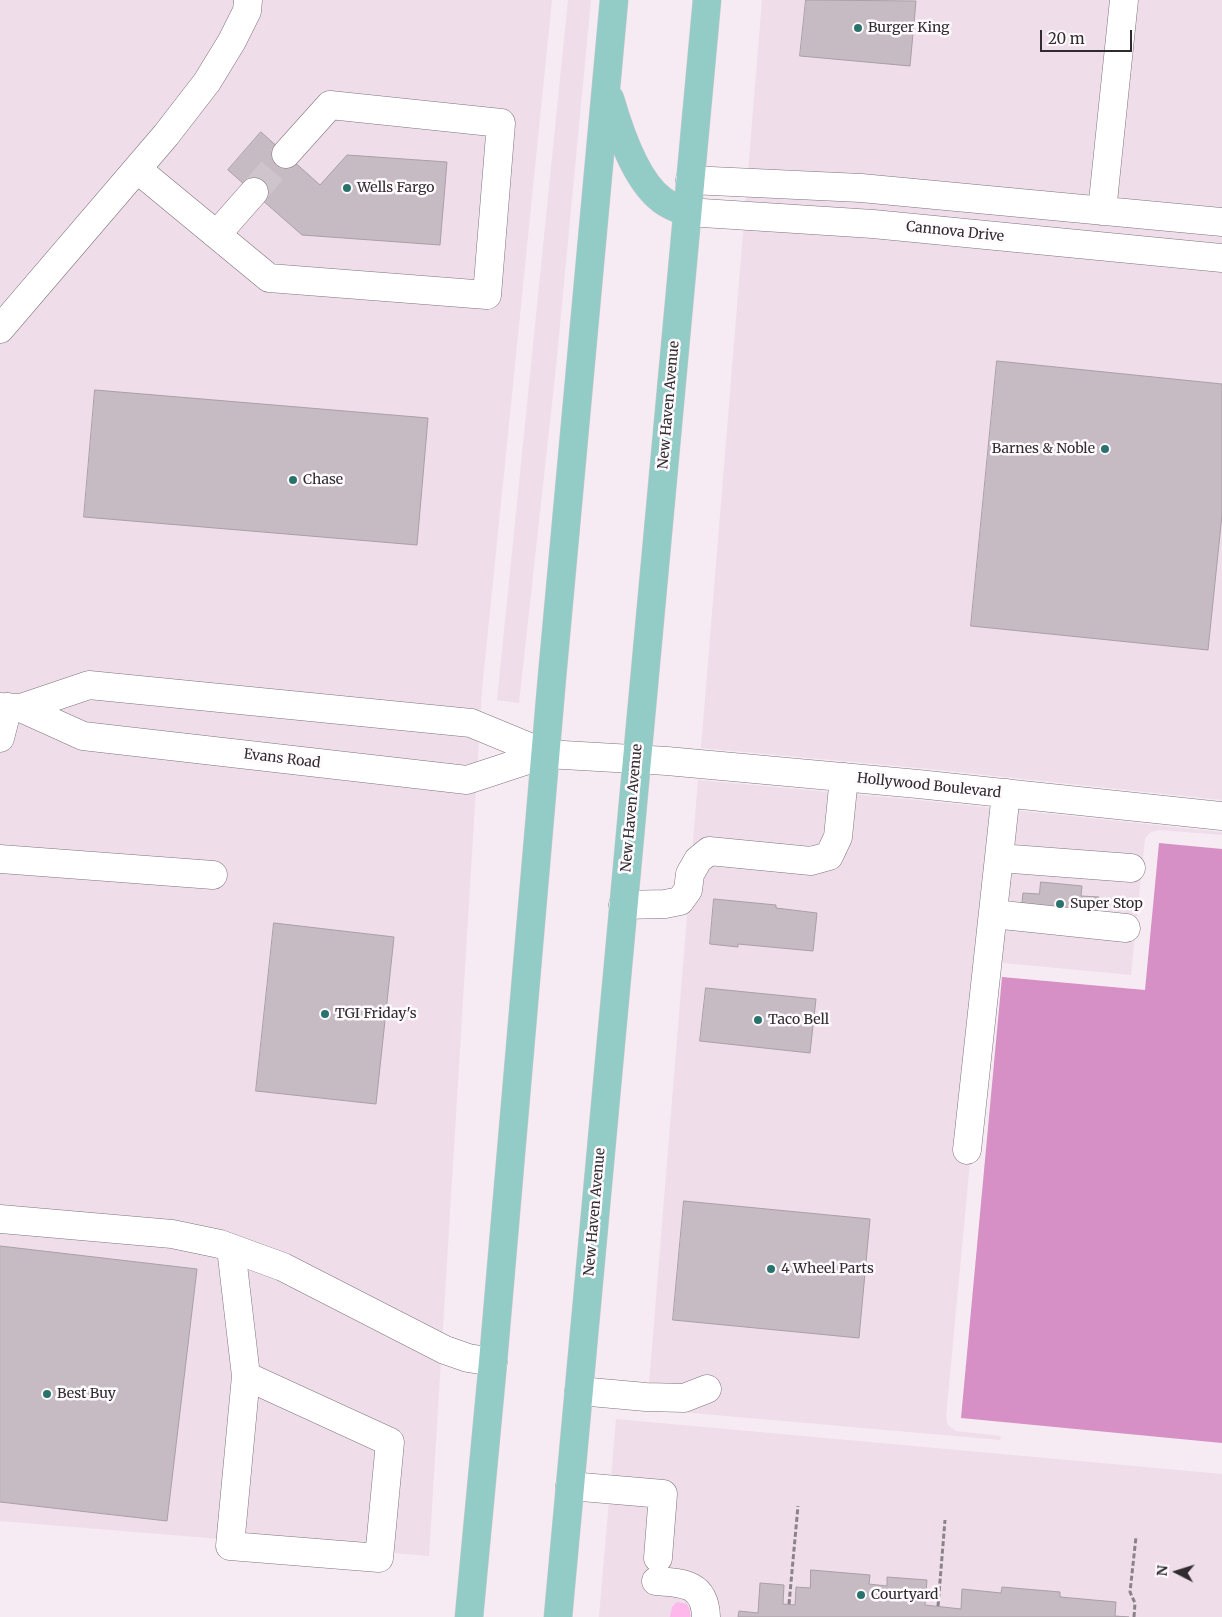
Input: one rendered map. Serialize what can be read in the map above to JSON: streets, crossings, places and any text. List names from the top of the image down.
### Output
{
  "streets": {
    "main road": ["New Haven Avenue"],
    "street": ["Cannova Drive", "Evans Road", "Hollywood Boulevard"]
  },
  "crossings": [
    ["Cannova Drive", "New Haven Avenue"],
    ["New Haven Avenue", "Evans Road"],
    ["New Haven Avenue", "Hollywood Boulevard"],
    ["Evans Road", "Hollywood Boulevard"]
  ],
  "places": [
    "Burger King",
    "Wells Fargo",
    "Barnes & Noble",
    "Chase",
    "Super Stop",
    "TGI Friday's",
    "Taco Bell",
    "4 Wheel Parts",
    "Best Buy",
    "Courtyard"
  ],
  "scale_bar": "20 m",
  "north": "left"
}
